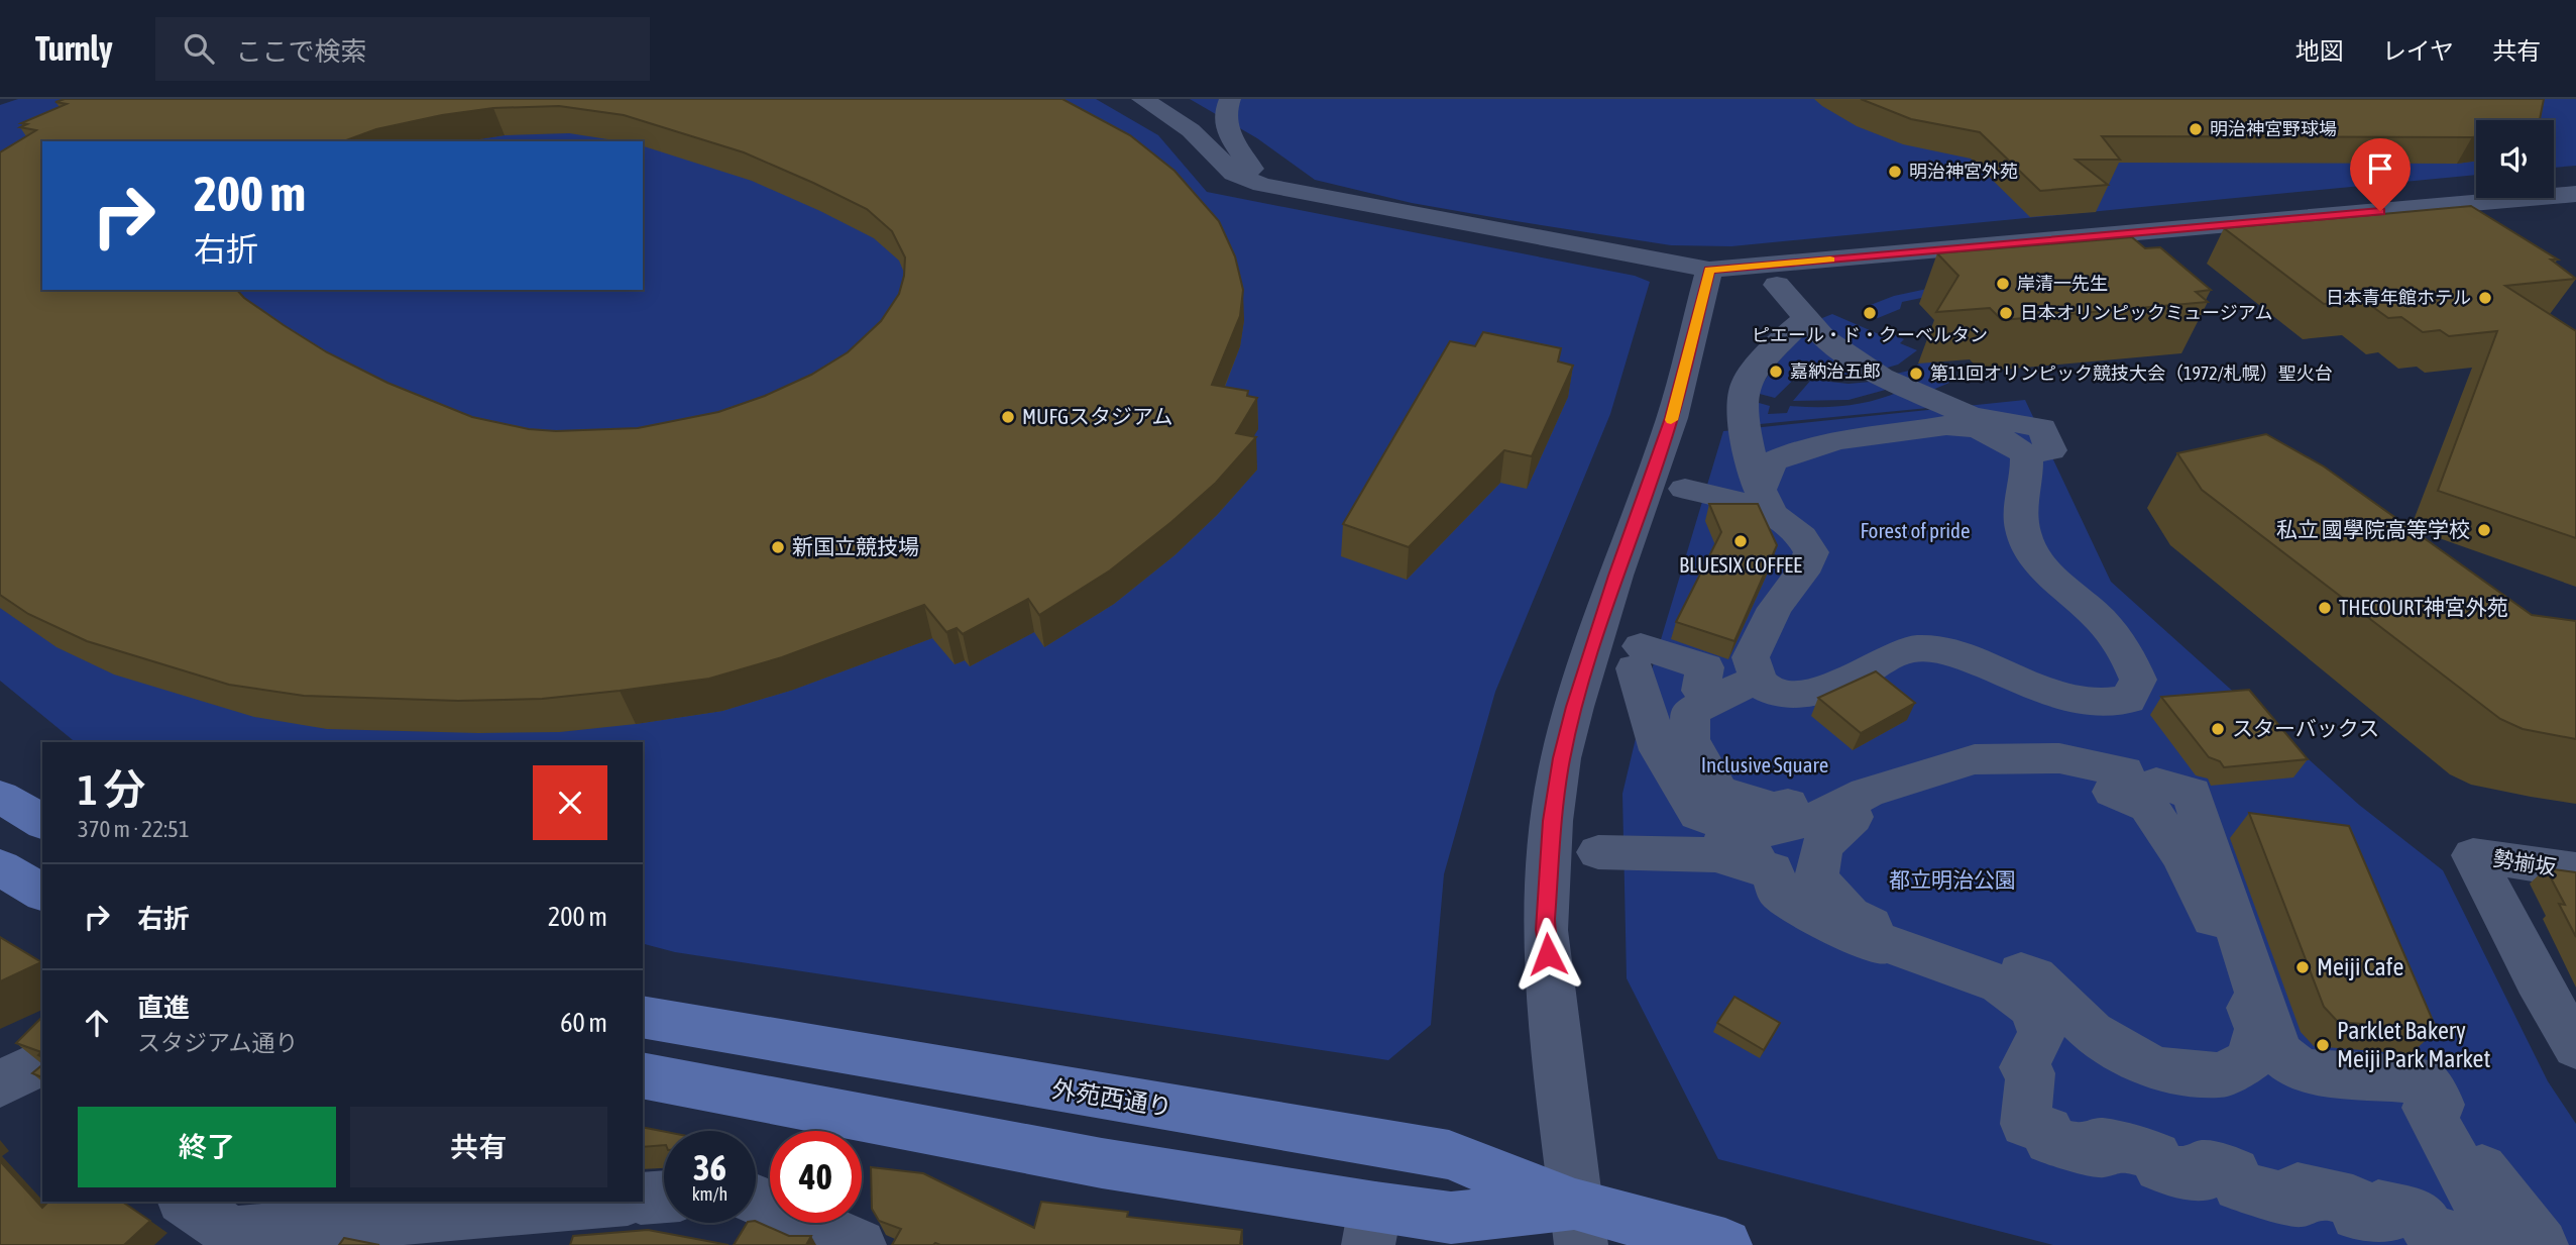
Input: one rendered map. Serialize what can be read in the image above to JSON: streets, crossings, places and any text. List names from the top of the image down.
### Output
{
  "streets": {
    "main road": ["外苑西通り"],
    "street": ["勢揃坂"]
  },
  "parks": ["Forest of pride", "Inclusive Square", "都立明治公園"],
  "places": [
    "明治神宮野球場",
    "明治神宮外苑",
    "岸清一先生",
    "日本青年館ホテル",
    "ピエール・ド・クーベルタン",
    "日本オリンピックミュージアム",
    "嘉納治五郎",
    "第11回オリンピック競技大会（1972/札幌）聖火台",
    "MUFGスタジアム",
    "私立 國學院高等学校",
    "BLUESIX COFFEE",
    "新国立競技場",
    "THECOURT神宮外苑",
    "スターバックス",
    "Meiji Cafe",
    "Parklet Bakery Meiji Park Market"
  ],
  "page": {
    "header": "Turnly",
    "search": "ここで検索",
    "nav": ["地図", "レイヤ", "共有"],
    "turn": ["200 m", "右折"],
    "heading": ["1 分", "370 m · 22:51"],
    "list": [
      {
        "name": "右折",
        "value": "200 m"
      },
      {
        "name": "直進",
        "note": "スタジアム通り",
        "value": "60 m"
      }
    ],
    "buttons": ["終了", "共有"],
    "speed": "36 km/h",
    "limit": "40"
  }
}
